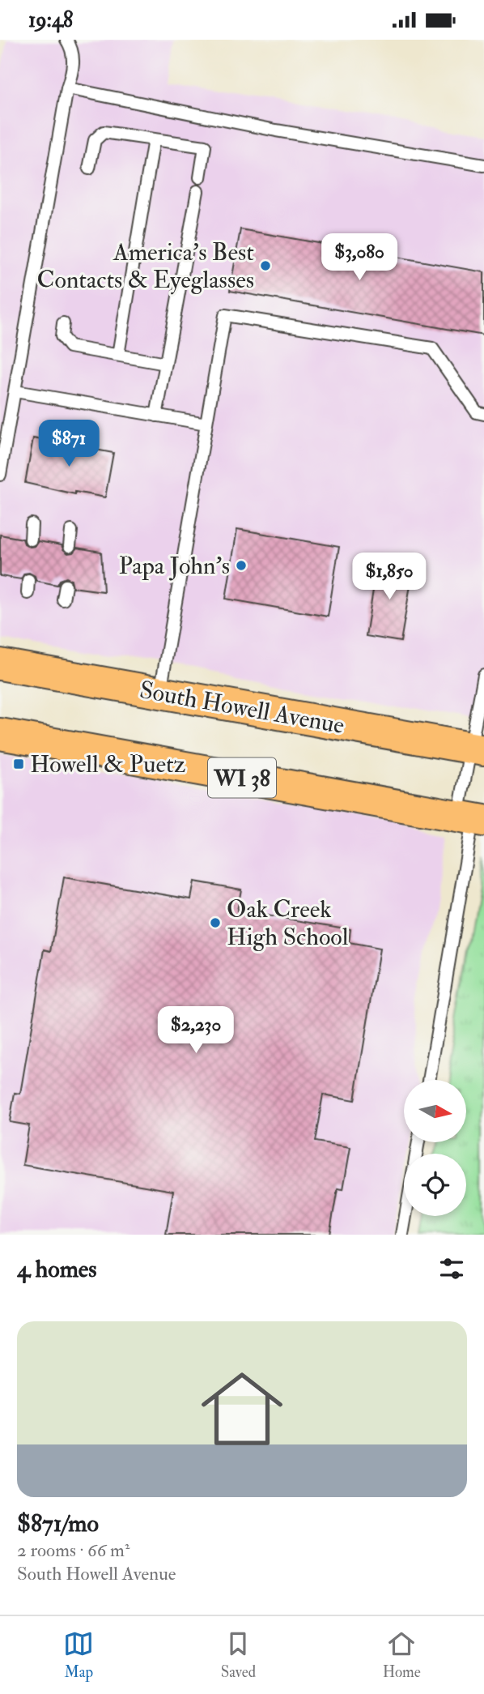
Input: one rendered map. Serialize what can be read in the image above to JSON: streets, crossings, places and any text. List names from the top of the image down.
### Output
{
  "streets": {
    "main road": ["South Howell Avenue", "WI 38"]
  },
  "places": {
    "other": ["America's Best Contacts & Eyeglasses", "Papa John's", "Oak Creek High School"],
    "transit": ["Howell & Puetz"]
  },
  "north": "right",
  "page": {
    "status": "19:48",
    "price": [
      "$3,080",
      "$871",
      "$1,850",
      "$2,230"
    ],
    "heading": "4 homes",
    "list": [
      {
        "name": "$871/mo",
        "note": "2 rooms · 66 m² · South Howell Avenue"
      }
    ],
    "tabs": ["Map", "Saved", "Home"]
  }
}
